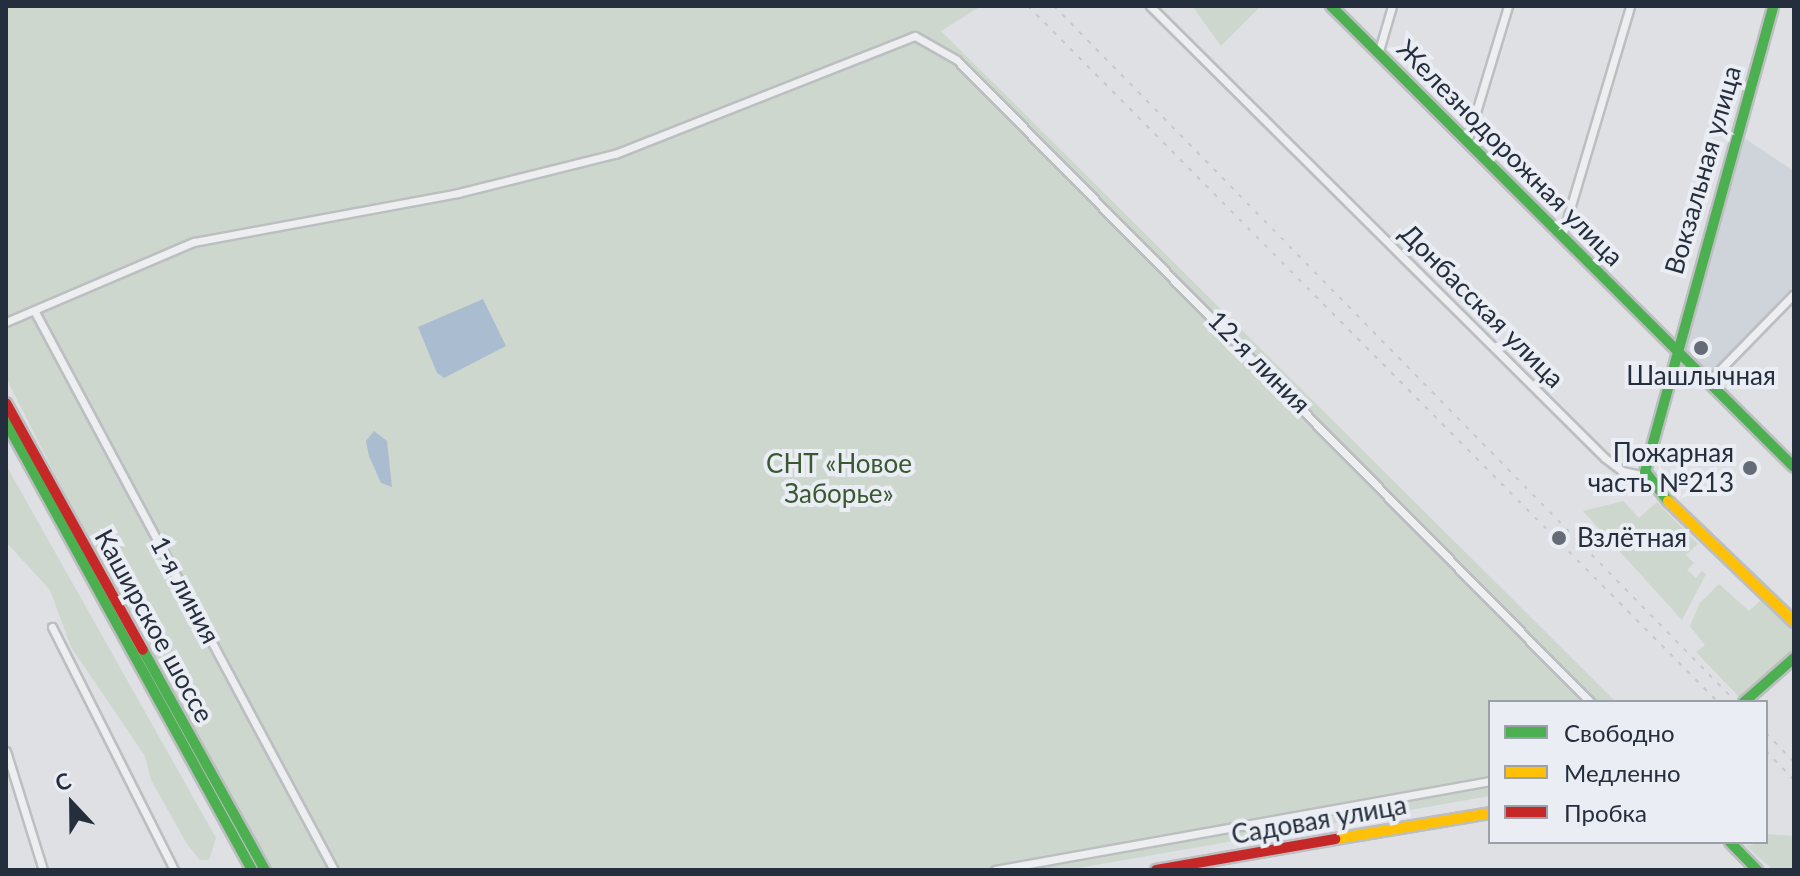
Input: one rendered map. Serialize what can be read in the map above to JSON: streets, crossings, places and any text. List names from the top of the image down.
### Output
{
  "streets": {
    "main road": [
      "Железнодорожная улица",
      "Вокзальная улица",
      "Донбасская улица",
      "Каширское шоссе",
      "Садовая улица"
    ],
    "street": ["12-я линия", "1-я линия"]
  },
  "crossings": [
    ["Железнодорожная улица", "Вокзальная улица"],
    ["Вокзальная улица", "Донбасская улица"],
    ["12-я линия", "1-я линия"]
  ],
  "parks": ["СНТ «Новое Заборье»"],
  "places": ["Шашлычная", "Пожарная часть №213", "Взлётная"],
  "legend": ["Свободно", "Медленно", "Пробка"],
  "north": "top"
}
